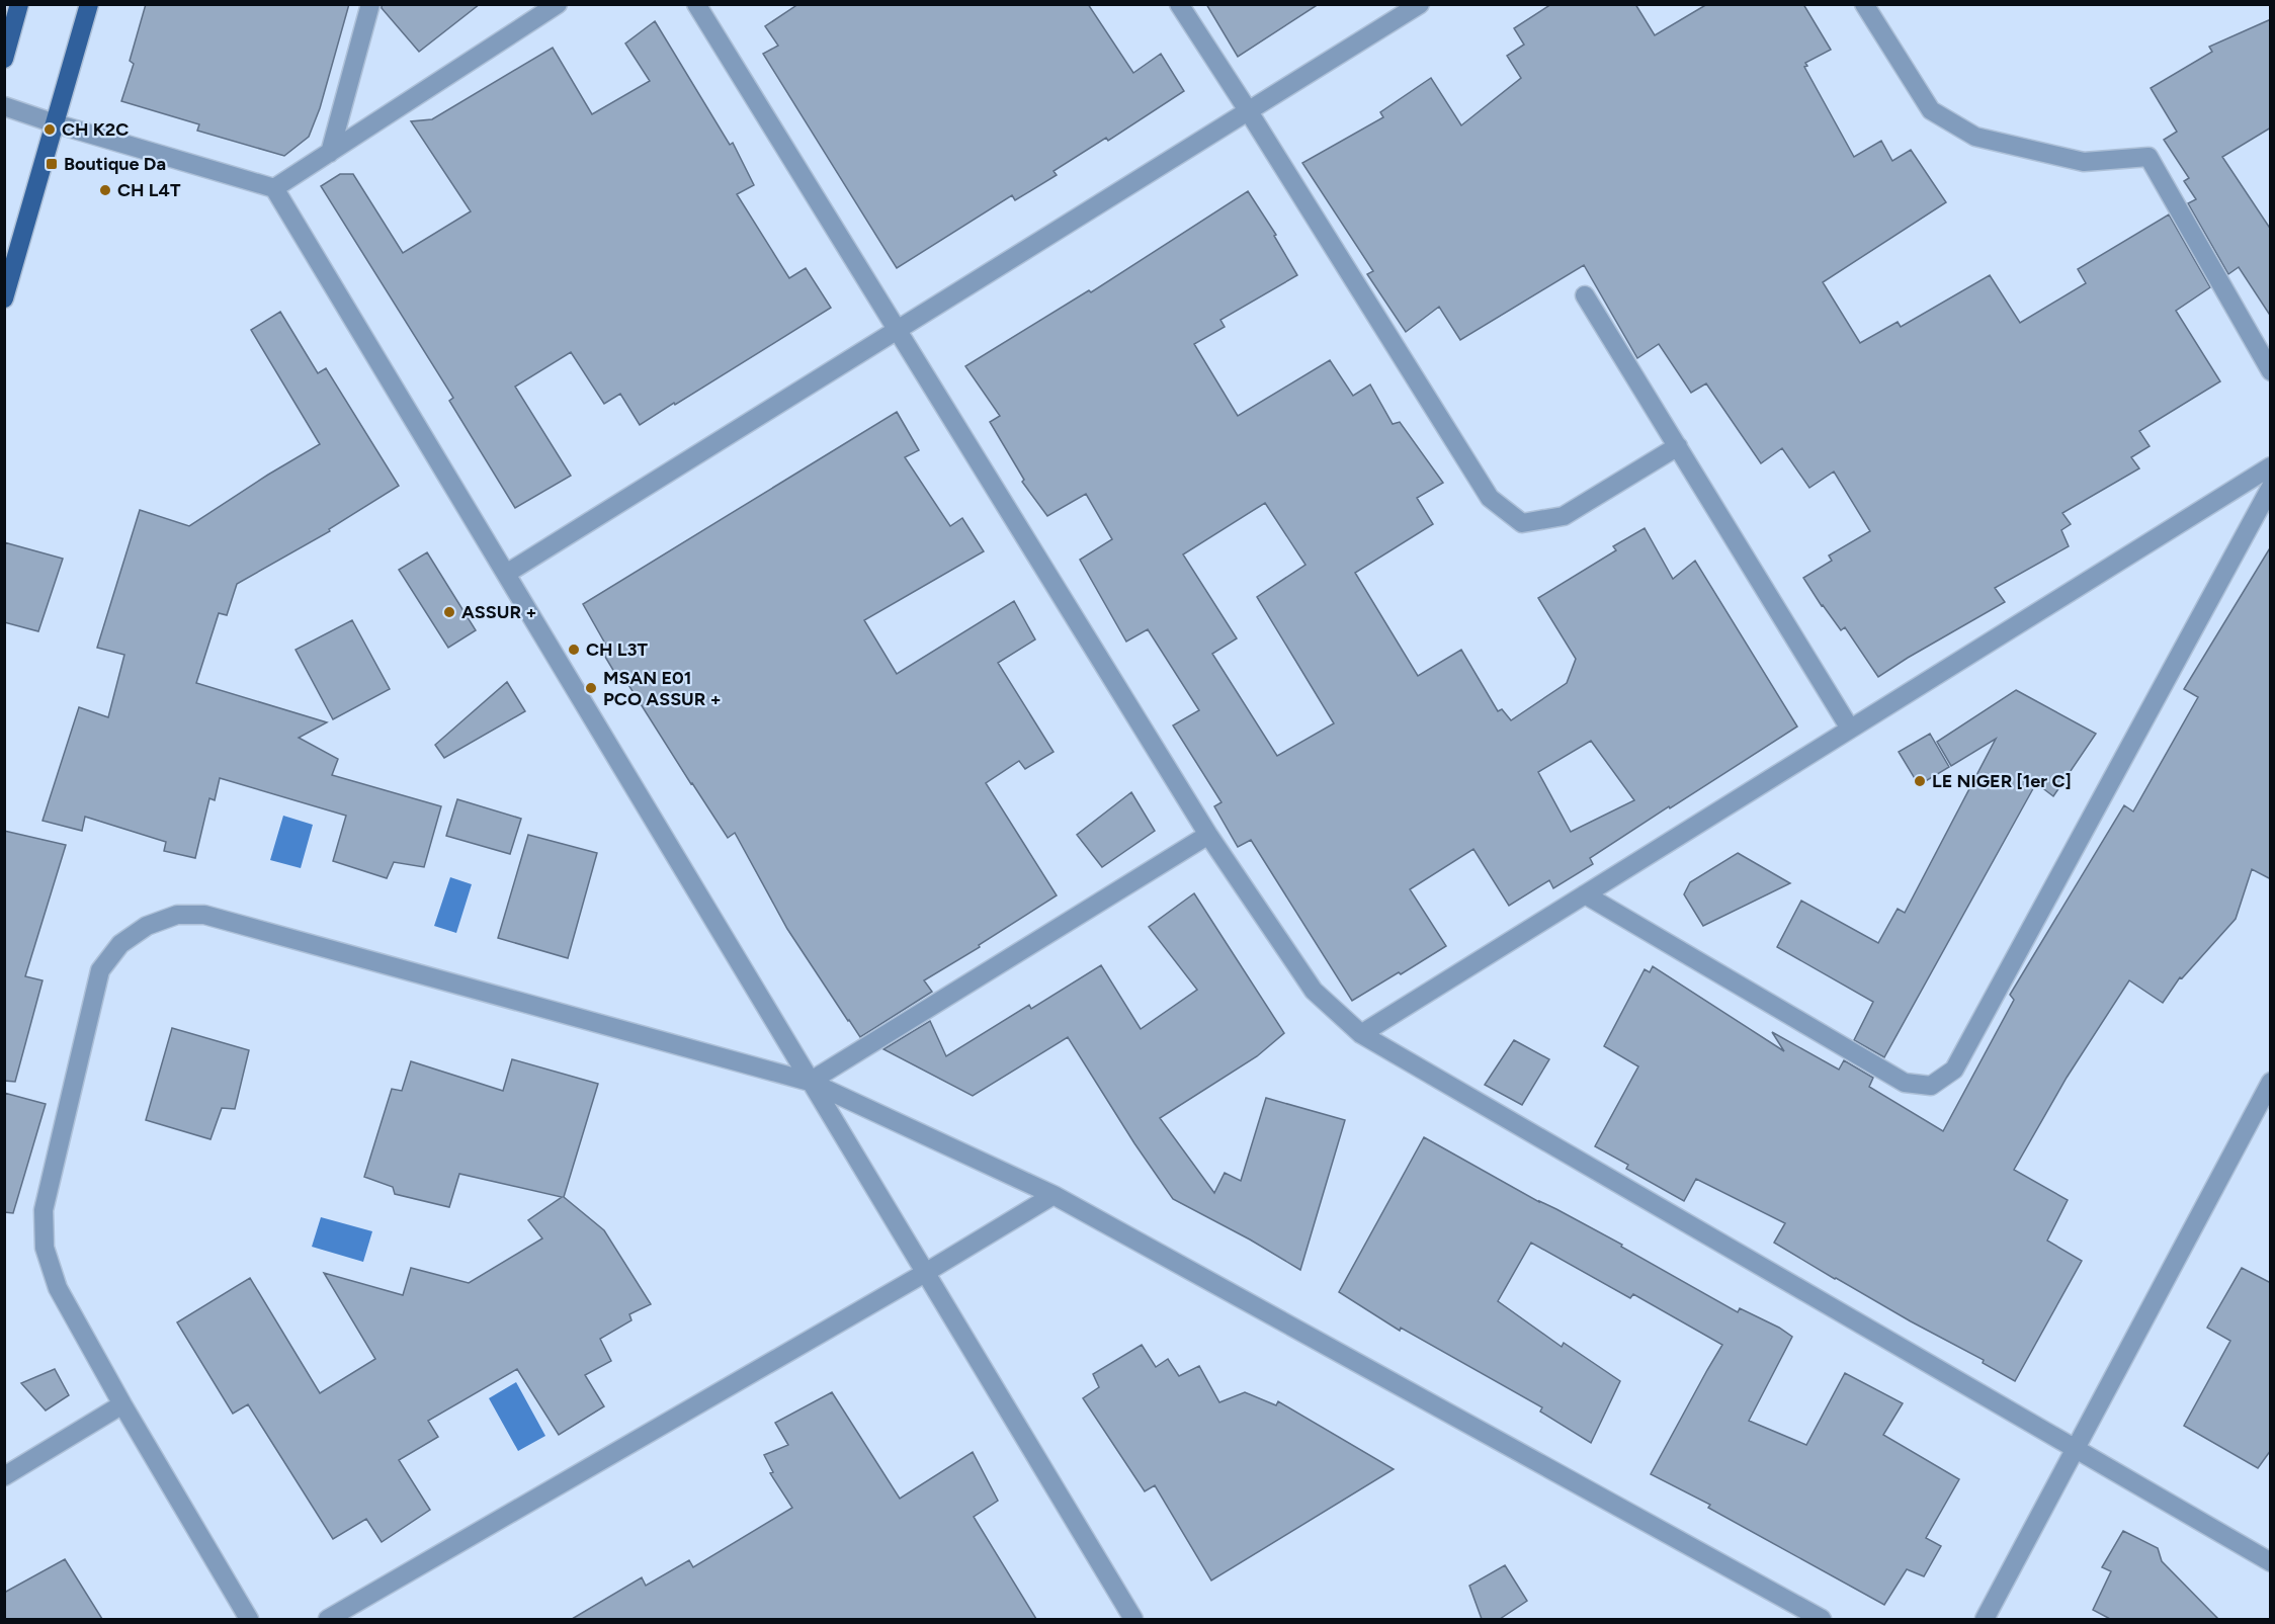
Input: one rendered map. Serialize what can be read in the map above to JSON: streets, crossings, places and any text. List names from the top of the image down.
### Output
{
  "places": {
    "other": [
      "CH K2C",
      "CH L4T",
      "ASSUR +",
      "CH L3T",
      "MSAN E01 PCO ASSUR +",
      "LE NIGER [1er C]"
    ],
    "transit": ["Boutique Da"]
  }
}
